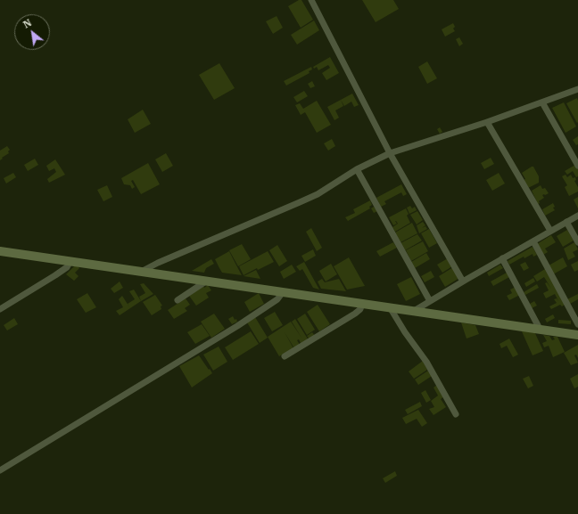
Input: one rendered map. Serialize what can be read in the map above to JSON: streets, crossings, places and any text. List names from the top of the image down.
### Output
{
  "north": "top left"
}
